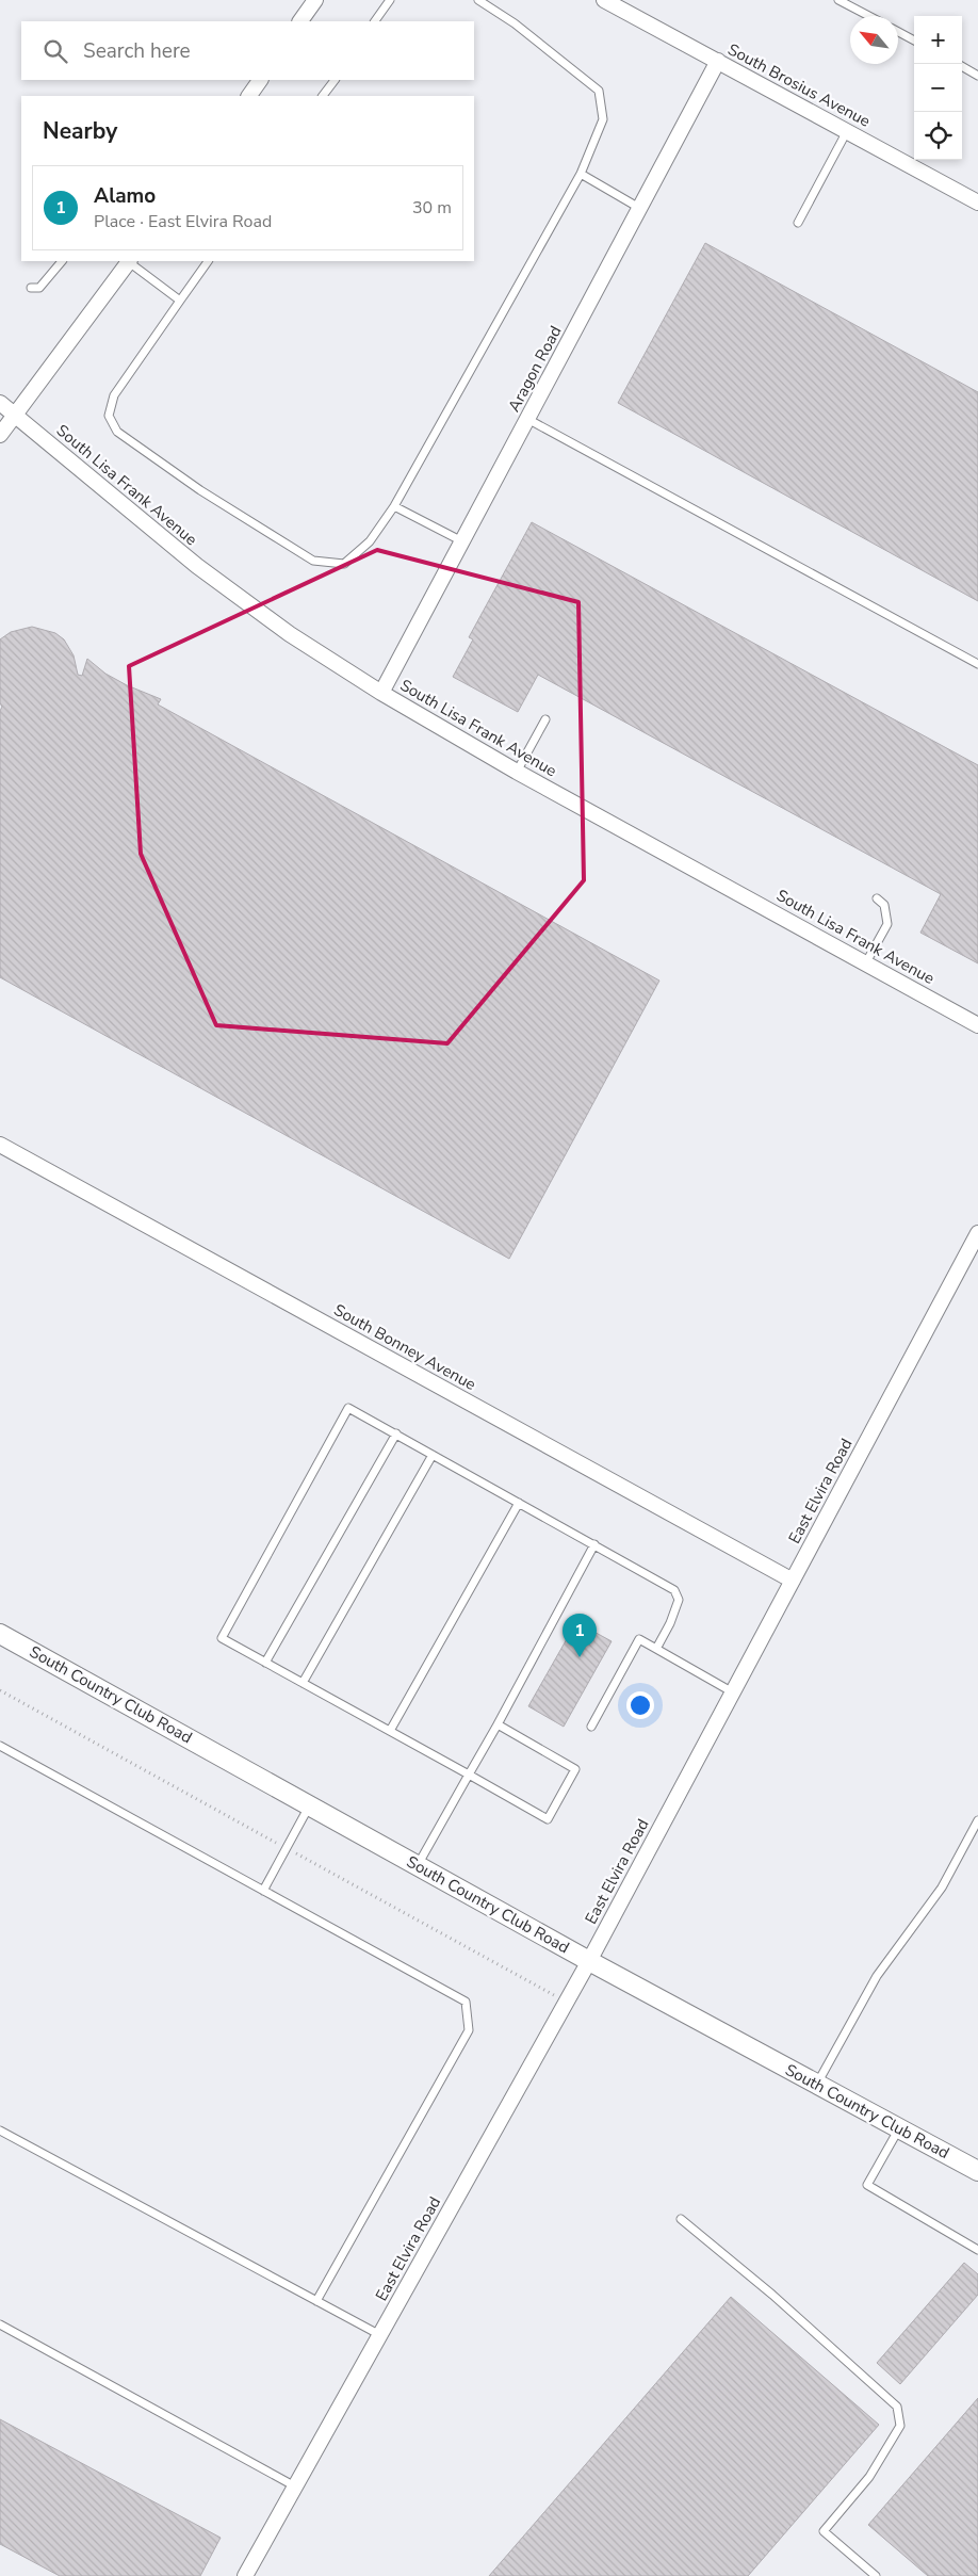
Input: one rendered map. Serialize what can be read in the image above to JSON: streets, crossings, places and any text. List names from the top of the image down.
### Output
{
  "streets": {
    "street": [
      "South Brosius Avenue",
      "Aragon Road",
      "South Lisa Frank Avenue",
      "South Bonney Avenue",
      "East Elvira Road",
      "South Country Club Road"
    ]
  },
  "crossings": [
    ["South Brosius Avenue", "Aragon Road"],
    ["Aragon Road", "South Lisa Frank Avenue"],
    ["South Bonney Avenue", "East Elvira Road"],
    ["East Elvira Road", "South Country Club Road"]
  ],
  "north": "top left",
  "page": {
    "map_buttons": ["+", "−"],
    "search": "Search here",
    "heading": "Nearby",
    "list": [
      {
        "mark": "1",
        "name": "Alamo",
        "note": "Place · East Elvira Road",
        "value": "30 m"
      }
    ],
    "pins": "1"
  }
}
